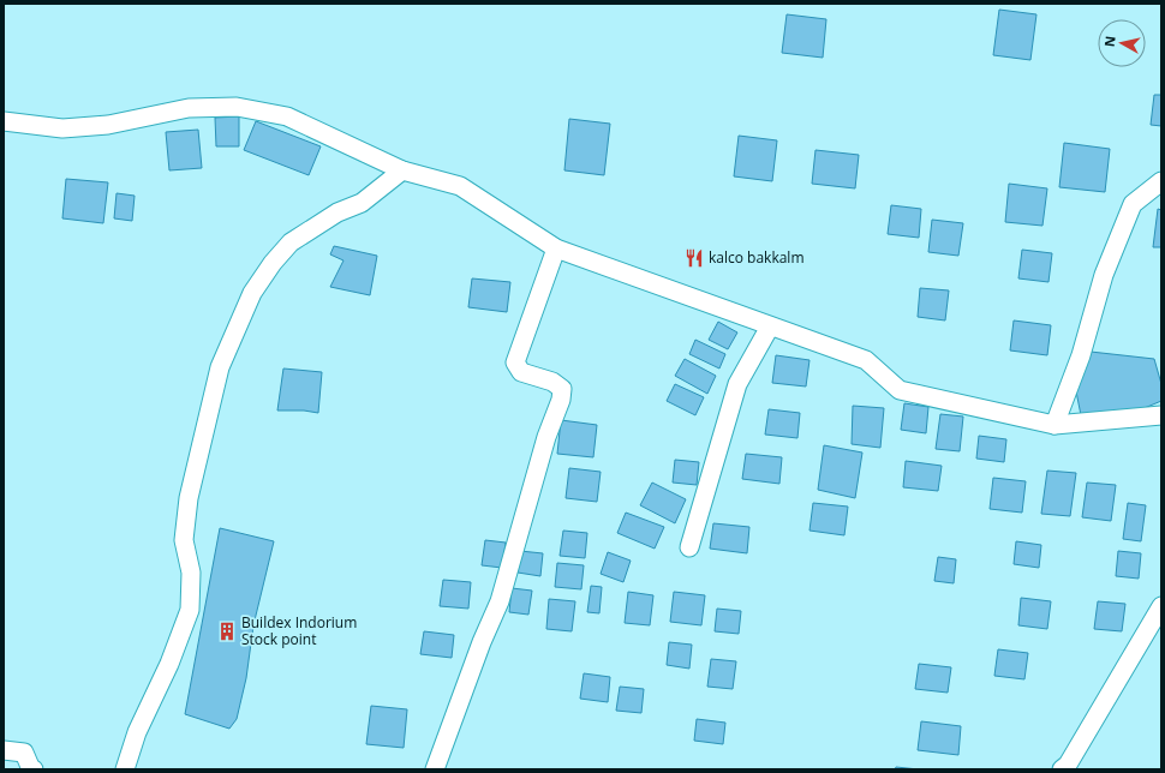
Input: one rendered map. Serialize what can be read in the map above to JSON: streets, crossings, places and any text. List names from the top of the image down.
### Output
{
  "places": {
    "restaurant": ["kalco bakkalm"],
    "building": ["Buildex Indorium Stock point"]
  },
  "north": "left"
}
